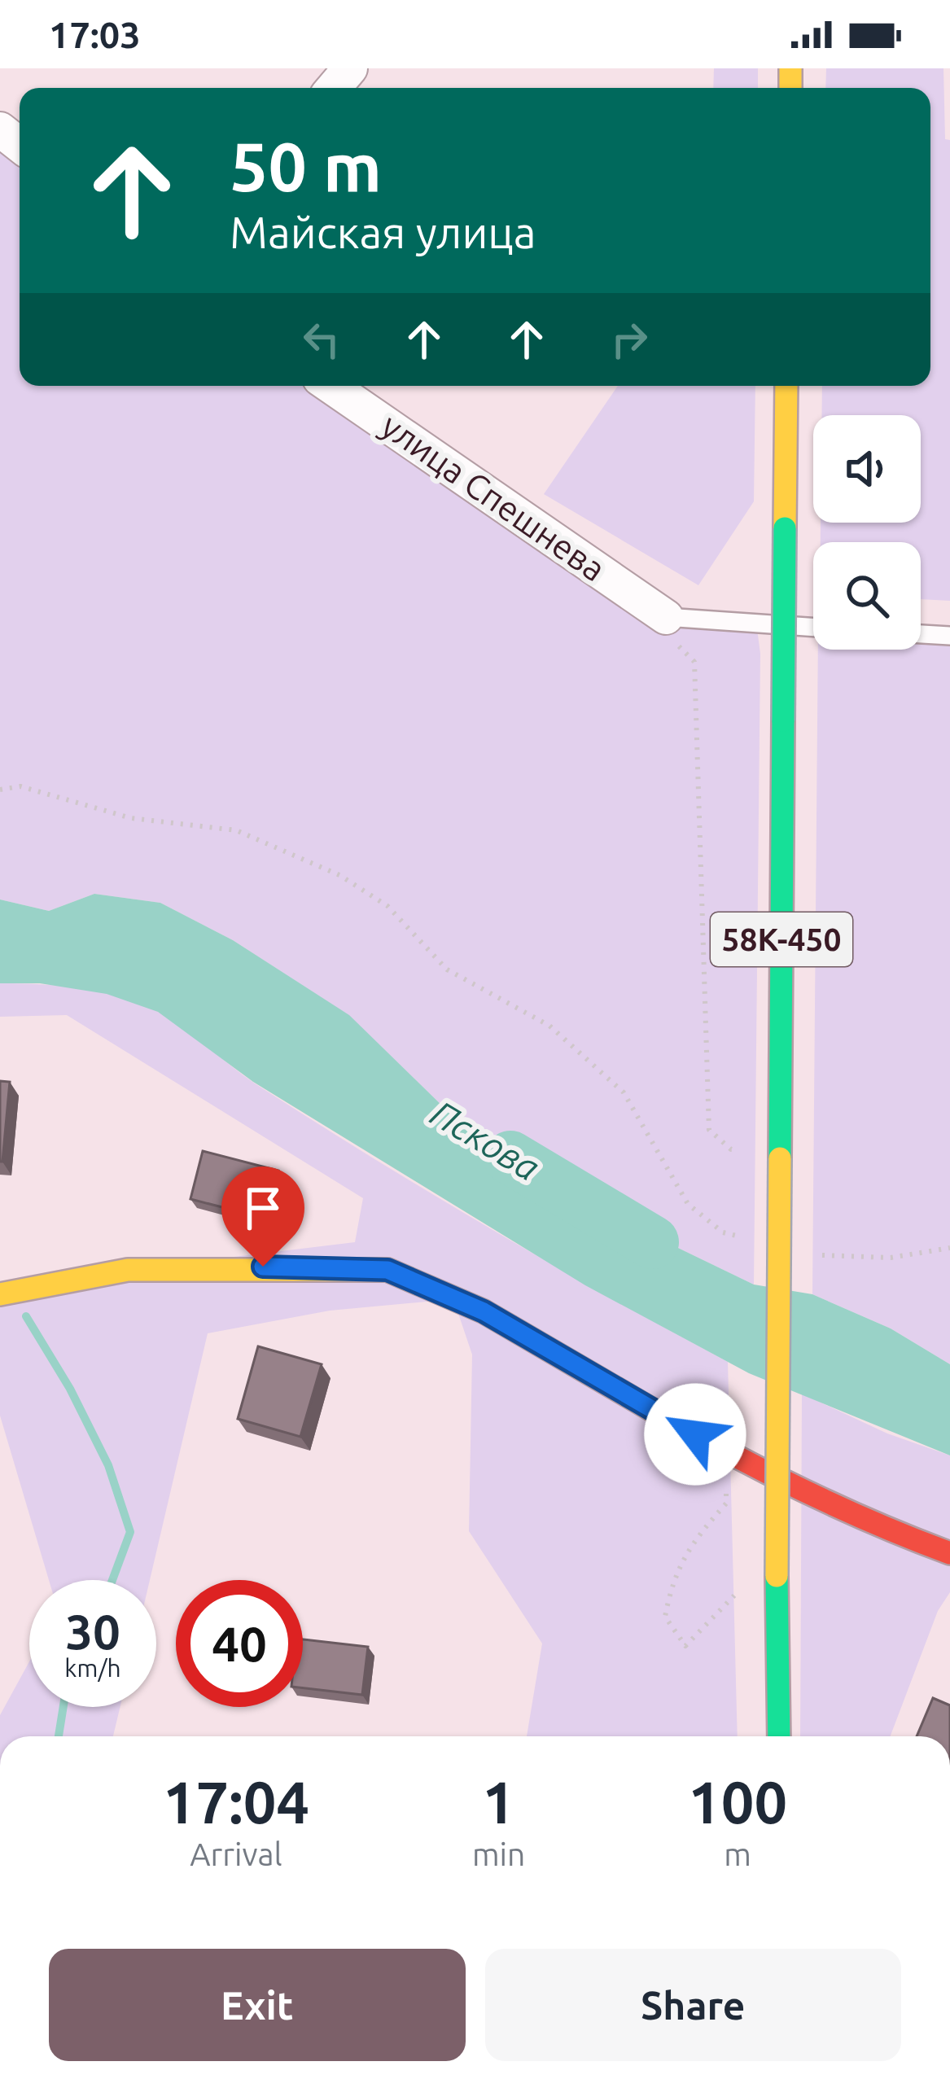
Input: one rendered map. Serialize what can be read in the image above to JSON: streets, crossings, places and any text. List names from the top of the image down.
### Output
{
  "streets": {
    "main road": ["58К-450"],
    "street": ["улица Спешнева"]
  },
  "water": ["Пскова"],
  "page": {
    "status": "17:03",
    "turn": ["50 m", "Майская улица"],
    "speed": "30 km/h",
    "limit": "40",
    "eta": [
      "17:04",
      "Arrival",
      "1",
      "min",
      "100",
      "m"
    ],
    "buttons": ["Exit", "Share"]
  }
}
